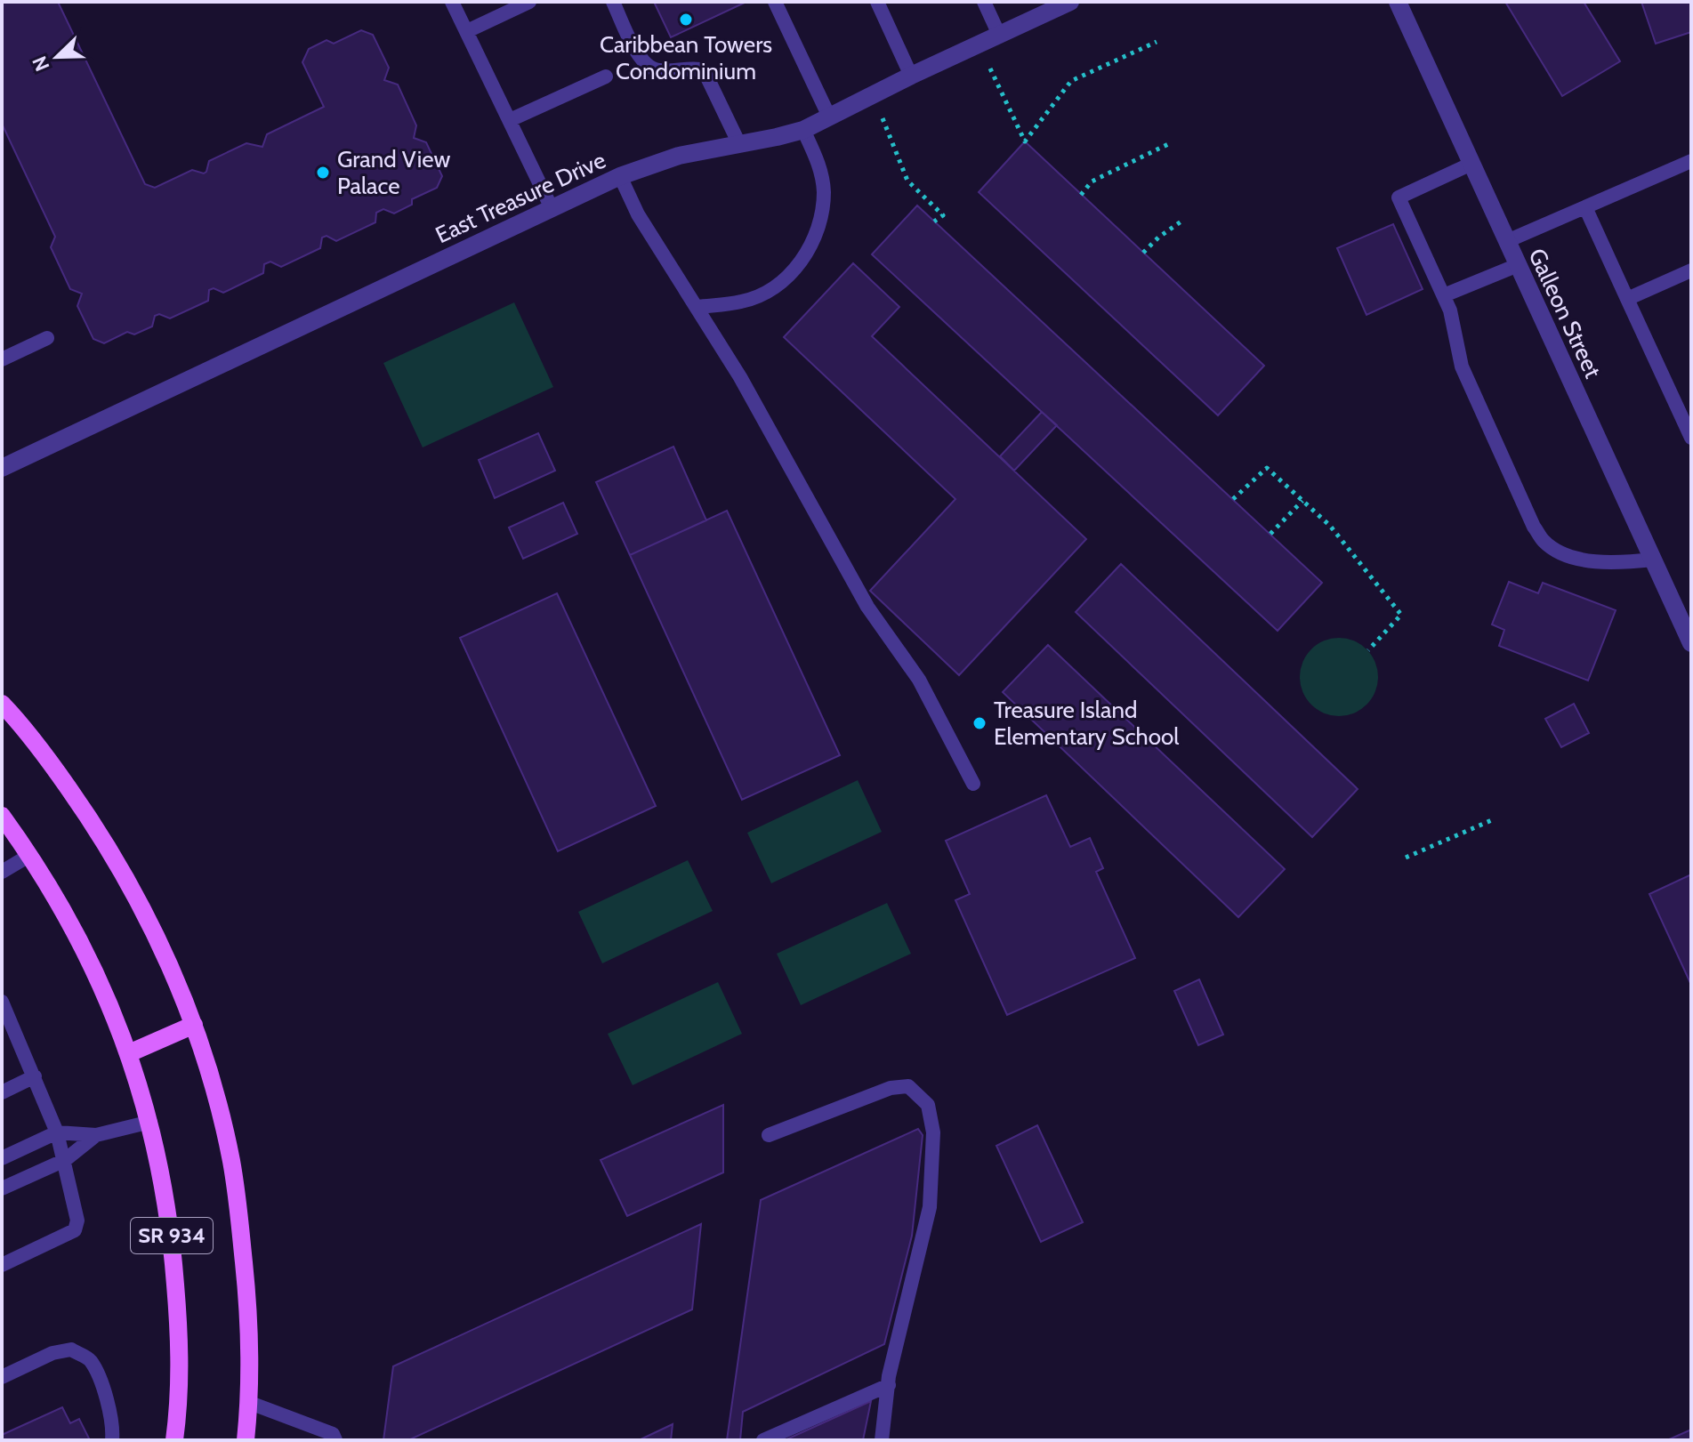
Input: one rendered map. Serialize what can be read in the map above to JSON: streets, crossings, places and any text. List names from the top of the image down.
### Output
{
  "streets": {
    "main road": ["SR 934"],
    "street": ["East Treasure Drive", "Galleon Street"]
  },
  "places": ["Caribbean Towers Condominium", "Grand View Palace", "Treasure Island Elementary School"],
  "north": "bottom left"
}
